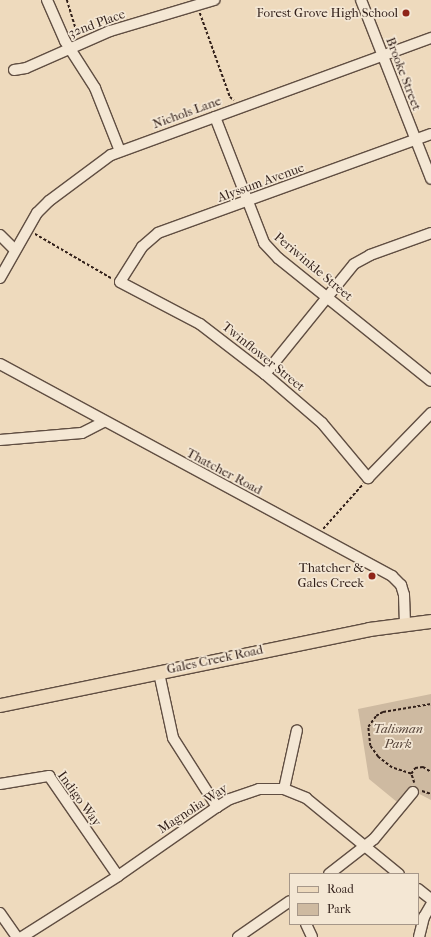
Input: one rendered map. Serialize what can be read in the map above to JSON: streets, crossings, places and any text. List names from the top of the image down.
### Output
{
  "streets": {
    "main road": ["Gales Creek Road"],
    "street": [
      "32nd Place",
      "Brooke Street",
      "Nichols Lane",
      "Alyssum Avenue",
      "Periwinkle Street",
      "Twinflower Street",
      "Thatcher Road",
      "Indigo Way",
      "Magnolia Way"
    ]
  },
  "crossings": [
    ["Brooke Street", "Nichols Lane"],
    ["Brooke Street", "Alyssum Avenue"],
    ["Nichols Lane", "Periwinkle Street"],
    ["Alyssum Avenue", "Periwinkle Street"],
    ["Alyssum Avenue", "Twinflower Street"],
    ["Thatcher Road", "Gales Creek Road"],
    ["Indigo Way", "Magnolia Way"]
  ],
  "parks": ["Talisman Park"],
  "places": ["Forest Grove High School", "Thatcher & Gales Creek"],
  "legend": ["Road", "Park"]
}
